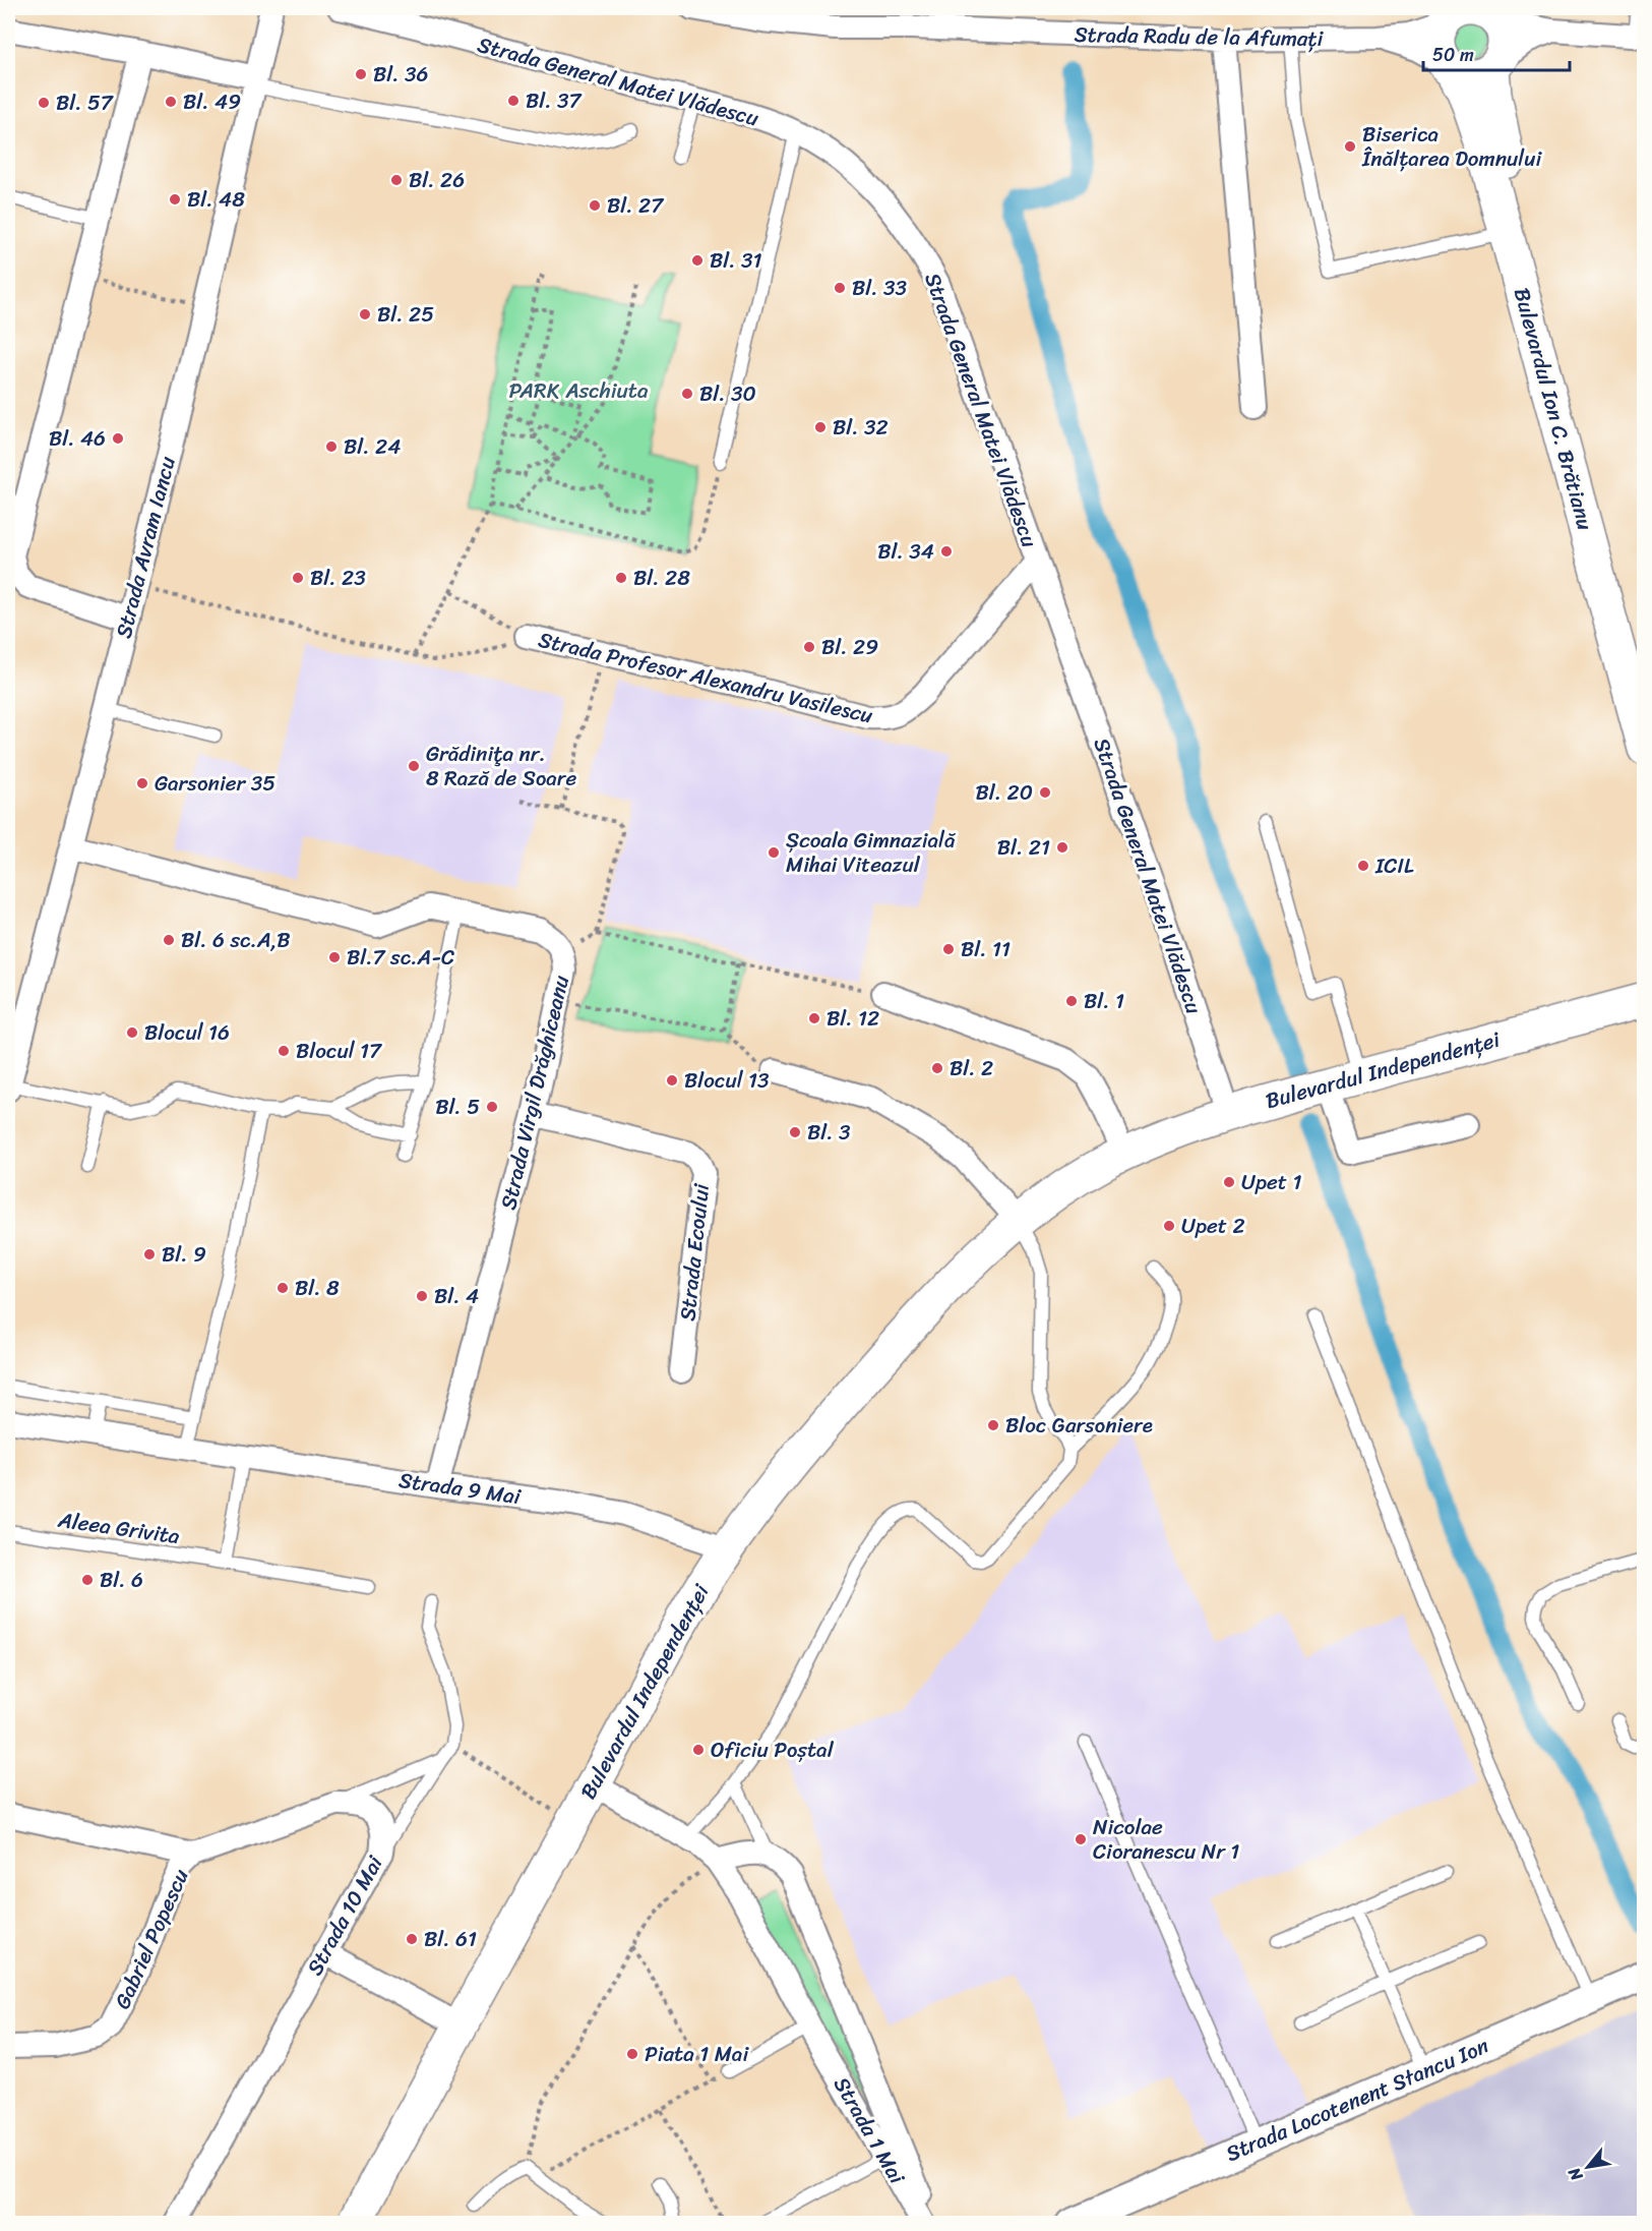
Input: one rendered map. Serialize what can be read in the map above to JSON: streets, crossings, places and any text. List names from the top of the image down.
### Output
{
  "streets": {
    "main road": ["Bulevardul Ion C. Brătianu", "Bulevardul Independenței"],
    "street": [
      "Strada Radu de la Afumați",
      "Strada General Matei Vlădescu",
      "Strada Avram Iancu",
      "Strada Profesor Alexandru Vasilescu",
      "Strada Virgil Drăghiceanu",
      "Strada Ecoului",
      "Strada 9 Mai",
      "Strada 10 Mai",
      "Gabriel Popescu",
      "Strada Locotenent Stancu Ion",
      "Strada 1 Mai"
    ],
    "lane": ["Aleea Grivita"]
  },
  "crossings": [
    ["Strada Radu de la Afumați", "Bulevardul Ion C. Brătianu"],
    ["Strada General Matei Vlădescu", "Strada Profesor Alexandru Vasilescu"],
    ["Strada General Matei Vlădescu", "Bulevardul Independenței"],
    ["Strada Avram Iancu", "Strada Virgil Drăghiceanu"],
    ["Bulevardul Independenței", "Strada 9 Mai"],
    ["Bulevardul Independenței", "Strada 1 Mai"],
    ["Strada Virgil Drăghiceanu", "Strada Ecoului"],
    ["Strada Virgil Drăghiceanu", "Strada 9 Mai"],
    ["Strada 10 Mai", "Gabriel Popescu"]
  ],
  "parks": ["PARK Aschiuta"],
  "places": [
    "Bl. 36",
    "Bl. 37",
    "Bl. 49",
    "Bl. 57",
    "Biserica Înălțarea Domnului",
    "Bl. 26",
    "Bl. 48",
    "Bl. 27",
    "Bl. 31",
    "Bl. 33",
    "Bl. 25",
    "Bl. 30",
    "Bl. 32",
    "Bl. 46",
    "Bl. 24",
    "Bl. 34",
    "Bl. 23",
    "Bl. 28",
    "Bl. 29",
    "Grădiniţa nr. 8 Rază de Soare",
    "Garsonier 35",
    "Bl. 20",
    "Bl. 21",
    "Școala Gimnazială Mihai Viteazul",
    "ICIL",
    "Bl. 6 sc.A,B",
    "Bl. 11",
    "Bl.7 sc.A-C",
    "Bl. 1",
    "Bl. 12",
    "Blocul 16",
    "Blocul 17",
    "Bl. 2",
    "Blocul 13",
    "Bl. 5",
    "Bl. 3",
    "Upet 1",
    "Upet 2",
    "Bl. 9",
    "Bl. 8",
    "Bl. 4",
    "Bloc Garsoniere",
    "Bl. 6",
    "Oficiu Poștal",
    "Nicolae Cioranescu Nr 1",
    "Bl. 61",
    "Piata 1 Mai"
  ],
  "scale_bar": "50 m",
  "north": "bottom left"
}
